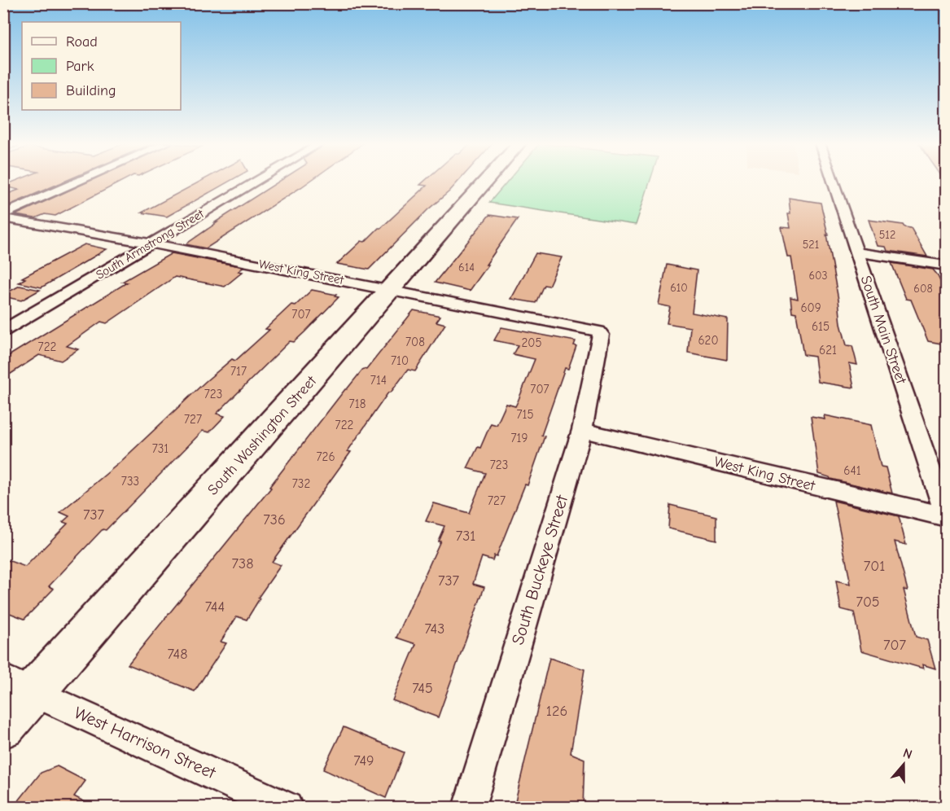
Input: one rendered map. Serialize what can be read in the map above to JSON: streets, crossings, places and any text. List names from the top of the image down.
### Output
{
  "streets": {
    "main road": ["South Washington Street"],
    "street": [
      "South Armstrong Street",
      "West King Street",
      "South Main Street",
      "South Buckeye Street",
      "West Harrison Street"
    ]
  },
  "crossings": [
    ["South Armstrong Street", "West King Street"],
    ["West King Street", "South Main Street"],
    ["West King Street", "South Washington Street"],
    ["West King Street", "South Buckeye Street"],
    ["South Washington Street", "West Harrison Street"]
  ],
  "house_numbers": [
    "512",
    "521",
    "614",
    "603",
    "610",
    "608",
    "609",
    "707",
    "615",
    "620",
    "708",
    "205",
    "722",
    "621",
    "710",
    "717",
    "714",
    "707",
    "723",
    "718",
    "715",
    "727",
    "722",
    "719",
    "731",
    "726",
    "723",
    "641",
    "733",
    "732",
    "727",
    "737",
    "736",
    "731",
    "738",
    "701",
    "737",
    "705",
    "744",
    "743",
    "707",
    "748",
    "745",
    "126",
    "749"
  ],
  "legend": ["Road", "Park", "Building"],
  "north": "top"
}
